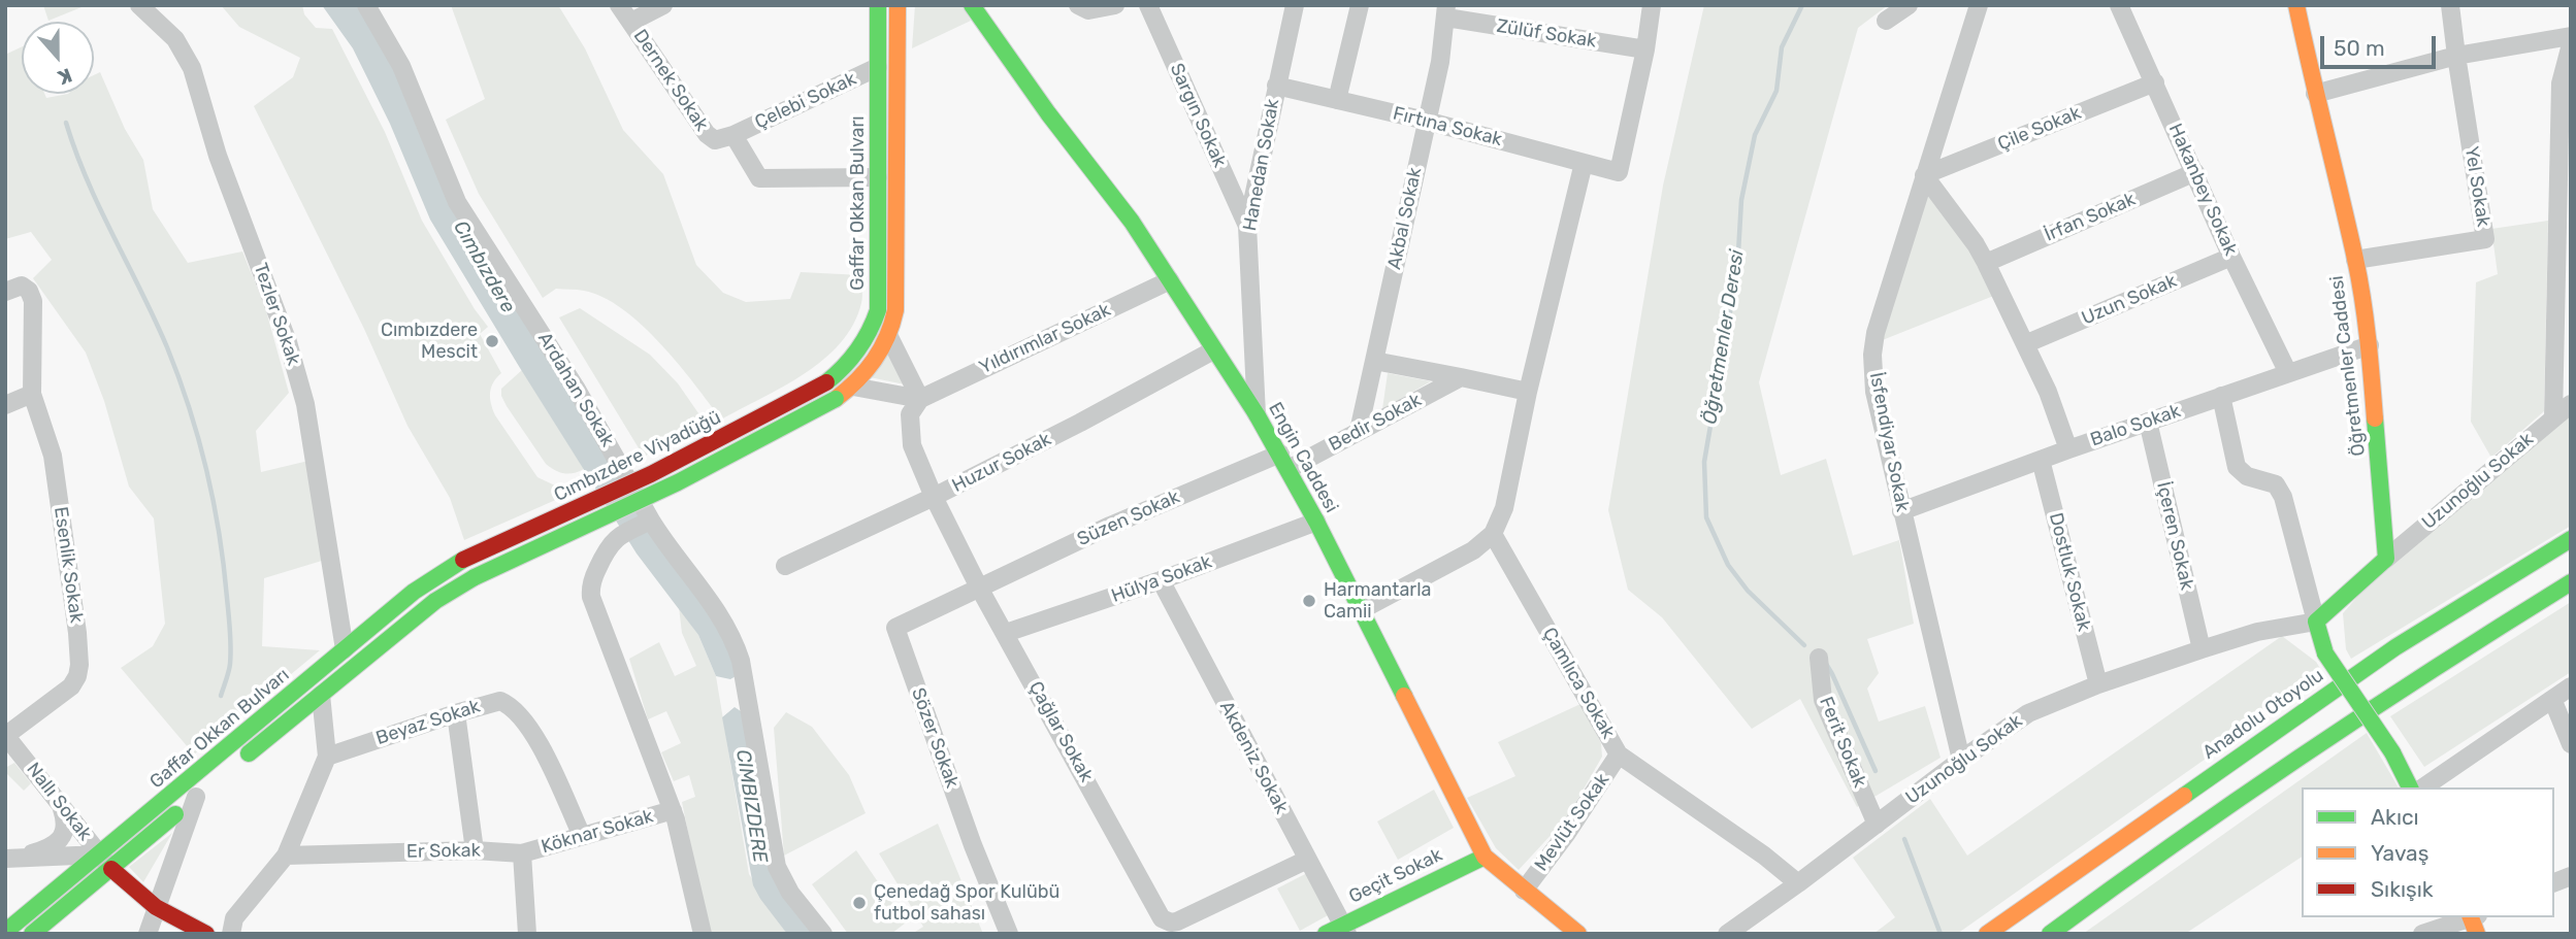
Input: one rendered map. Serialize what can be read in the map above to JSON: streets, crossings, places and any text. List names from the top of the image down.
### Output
{
  "streets": {
    "main road": [
      "Gaffar Okkan Bulvarı",
      "Öğretmenler Caddesi",
      "Cımbızdere Viyadüğü",
      "Engin Caddesi",
      "Anadolu Otoyolu",
      "Geçit Sokak"
    ],
    "street": [
      "Zülüf Sokak",
      "Dernek Sokak",
      "Çelebi Sokak",
      "Sargın Sokak",
      "Fırtına Sokak",
      "Çile Sokak",
      "Hanedan Sokak",
      "Yel Sokak",
      "Hakanbey Sokak",
      "İrfan Sokak",
      "Akbal Sokak",
      "Uzun Sokak",
      "Tezler Sokak",
      "Yıldırımlar Sokak",
      "Ardahan Sokak",
      "Bedir Sokak",
      "Balo Sokak",
      "İsfendiyar Sokak",
      "Huzur Sokak",
      "Uzunoğlu Sokak",
      "Süzen Sokak",
      "İçeren Sokak",
      "Esenlik Sokak",
      "Dostluk Sokak",
      "Hülya Sokak",
      "Çamlıca Sokak",
      "Beyaz Sokak",
      "Çağlar Sokak",
      "Sözer Sokak",
      "Ferit Sokak",
      "Akdeniz Sokak",
      "Nallı Sokak",
      "Mevlüt Sokak",
      "Köknar Sokak",
      "Er Sokak"
    ]
  },
  "crossings": [
    ["Zülüf Sokak", "Fırtına Sokak"],
    ["Zülüf Sokak", "Akbal Sokak"],
    ["Dernek Sokak", "Çelebi Sokak"],
    ["Dernek Sokak", "Gaffar Okkan Bulvarı"],
    ["Çelebi Sokak", "Gaffar Okkan Bulvarı"],
    ["Sargın Sokak", "Hanedan Sokak"],
    ["Fırtına Sokak", "Hanedan Sokak"],
    ["Fırtına Sokak", "Akbal Sokak"],
    ["Çile Sokak", "Hakanbey Sokak"],
    ["Çile Sokak", "İsfendiyar Sokak"],
    ["Hanedan Sokak", "Engin Caddesi"],
    ["Yel Sokak", "Öğretmenler Caddesi"],
    ["Hakanbey Sokak", "İrfan Sokak"],
    ["Hakanbey Sokak", "Uzun Sokak"],
    ["Hakanbey Sokak", "Balo Sokak"],
    ["Gaffar Okkan Bulvarı", "Tezler Sokak"],
    ["Gaffar Okkan Bulvarı", "Cımbızdere Viyadüğü"],
    ["Gaffar Okkan Bulvarı", "Nallı Sokak"],
    ["Akbal Sokak", "Bedir Sokak"],
    ["Yıldırımlar Sokak", "Engin Caddesi"],
    ["Yıldırımlar Sokak", "Çağlar Sokak"],
    ["Öğretmenler Caddesi", "Balo Sokak"],
    ["Öğretmenler Caddesi", "Uzunoğlu Sokak"],
    ["Bedir Sokak", "Engin Caddesi"],
    ["Bedir Sokak", "Süzen Sokak"],
    ["Balo Sokak", "İsfendiyar Sokak"],
    ["Balo Sokak", "İçeren Sokak"],
    ["Balo Sokak", "Dostluk Sokak"],
    ["İsfendiyar Sokak", "Uzunoğlu Sokak"],
    ["Engin Caddesi", "Huzur Sokak"],
    ["Engin Caddesi", "Süzen Sokak"],
    ["Engin Caddesi", "Hülya Sokak"],
    ["Engin Caddesi", "Mevlüt Sokak"],
    ["Engin Caddesi", "Geçit Sokak"],
    ["Huzur Sokak", "Çağlar Sokak"],
    ["Uzunoğlu Sokak", "İçeren Sokak"],
    ["Uzunoğlu Sokak", "Dostluk Sokak"],
    ["Uzunoğlu Sokak", "Çamlıca Sokak"],
    ["Uzunoğlu Sokak", "Ferit Sokak"],
    ["Süzen Sokak", "Çağlar Sokak"],
    ["Süzen Sokak", "Sözer Sokak"],
    ["Esenlik Sokak", "Nallı Sokak"],
    ["Hülya Sokak", "Çağlar Sokak"],
    ["Hülya Sokak", "Akdeniz Sokak"],
    ["Çamlıca Sokak", "Mevlüt Sokak"],
    ["Beyaz Sokak", "Köknar Sokak"],
    ["Çağlar Sokak", "Sözer Sokak"],
    ["Çağlar Sokak", "Akdeniz Sokak"],
    ["Akdeniz Sokak", "Geçit Sokak"],
    ["Köknar Sokak", "Er Sokak"]
  ],
  "water": ["Cımbızdere", "Öğretmenler Deresi", "CIMBIZDERE"],
  "places": ["Cımbızdere Mescit", "Harmantarla Camii", "Çenedağ Spor Kulübü futbol sahası"],
  "legend": ["Akıcı", "Yavaş", "Sıkışık"],
  "scale_bar": "50 m",
  "north": "bottom"
}
